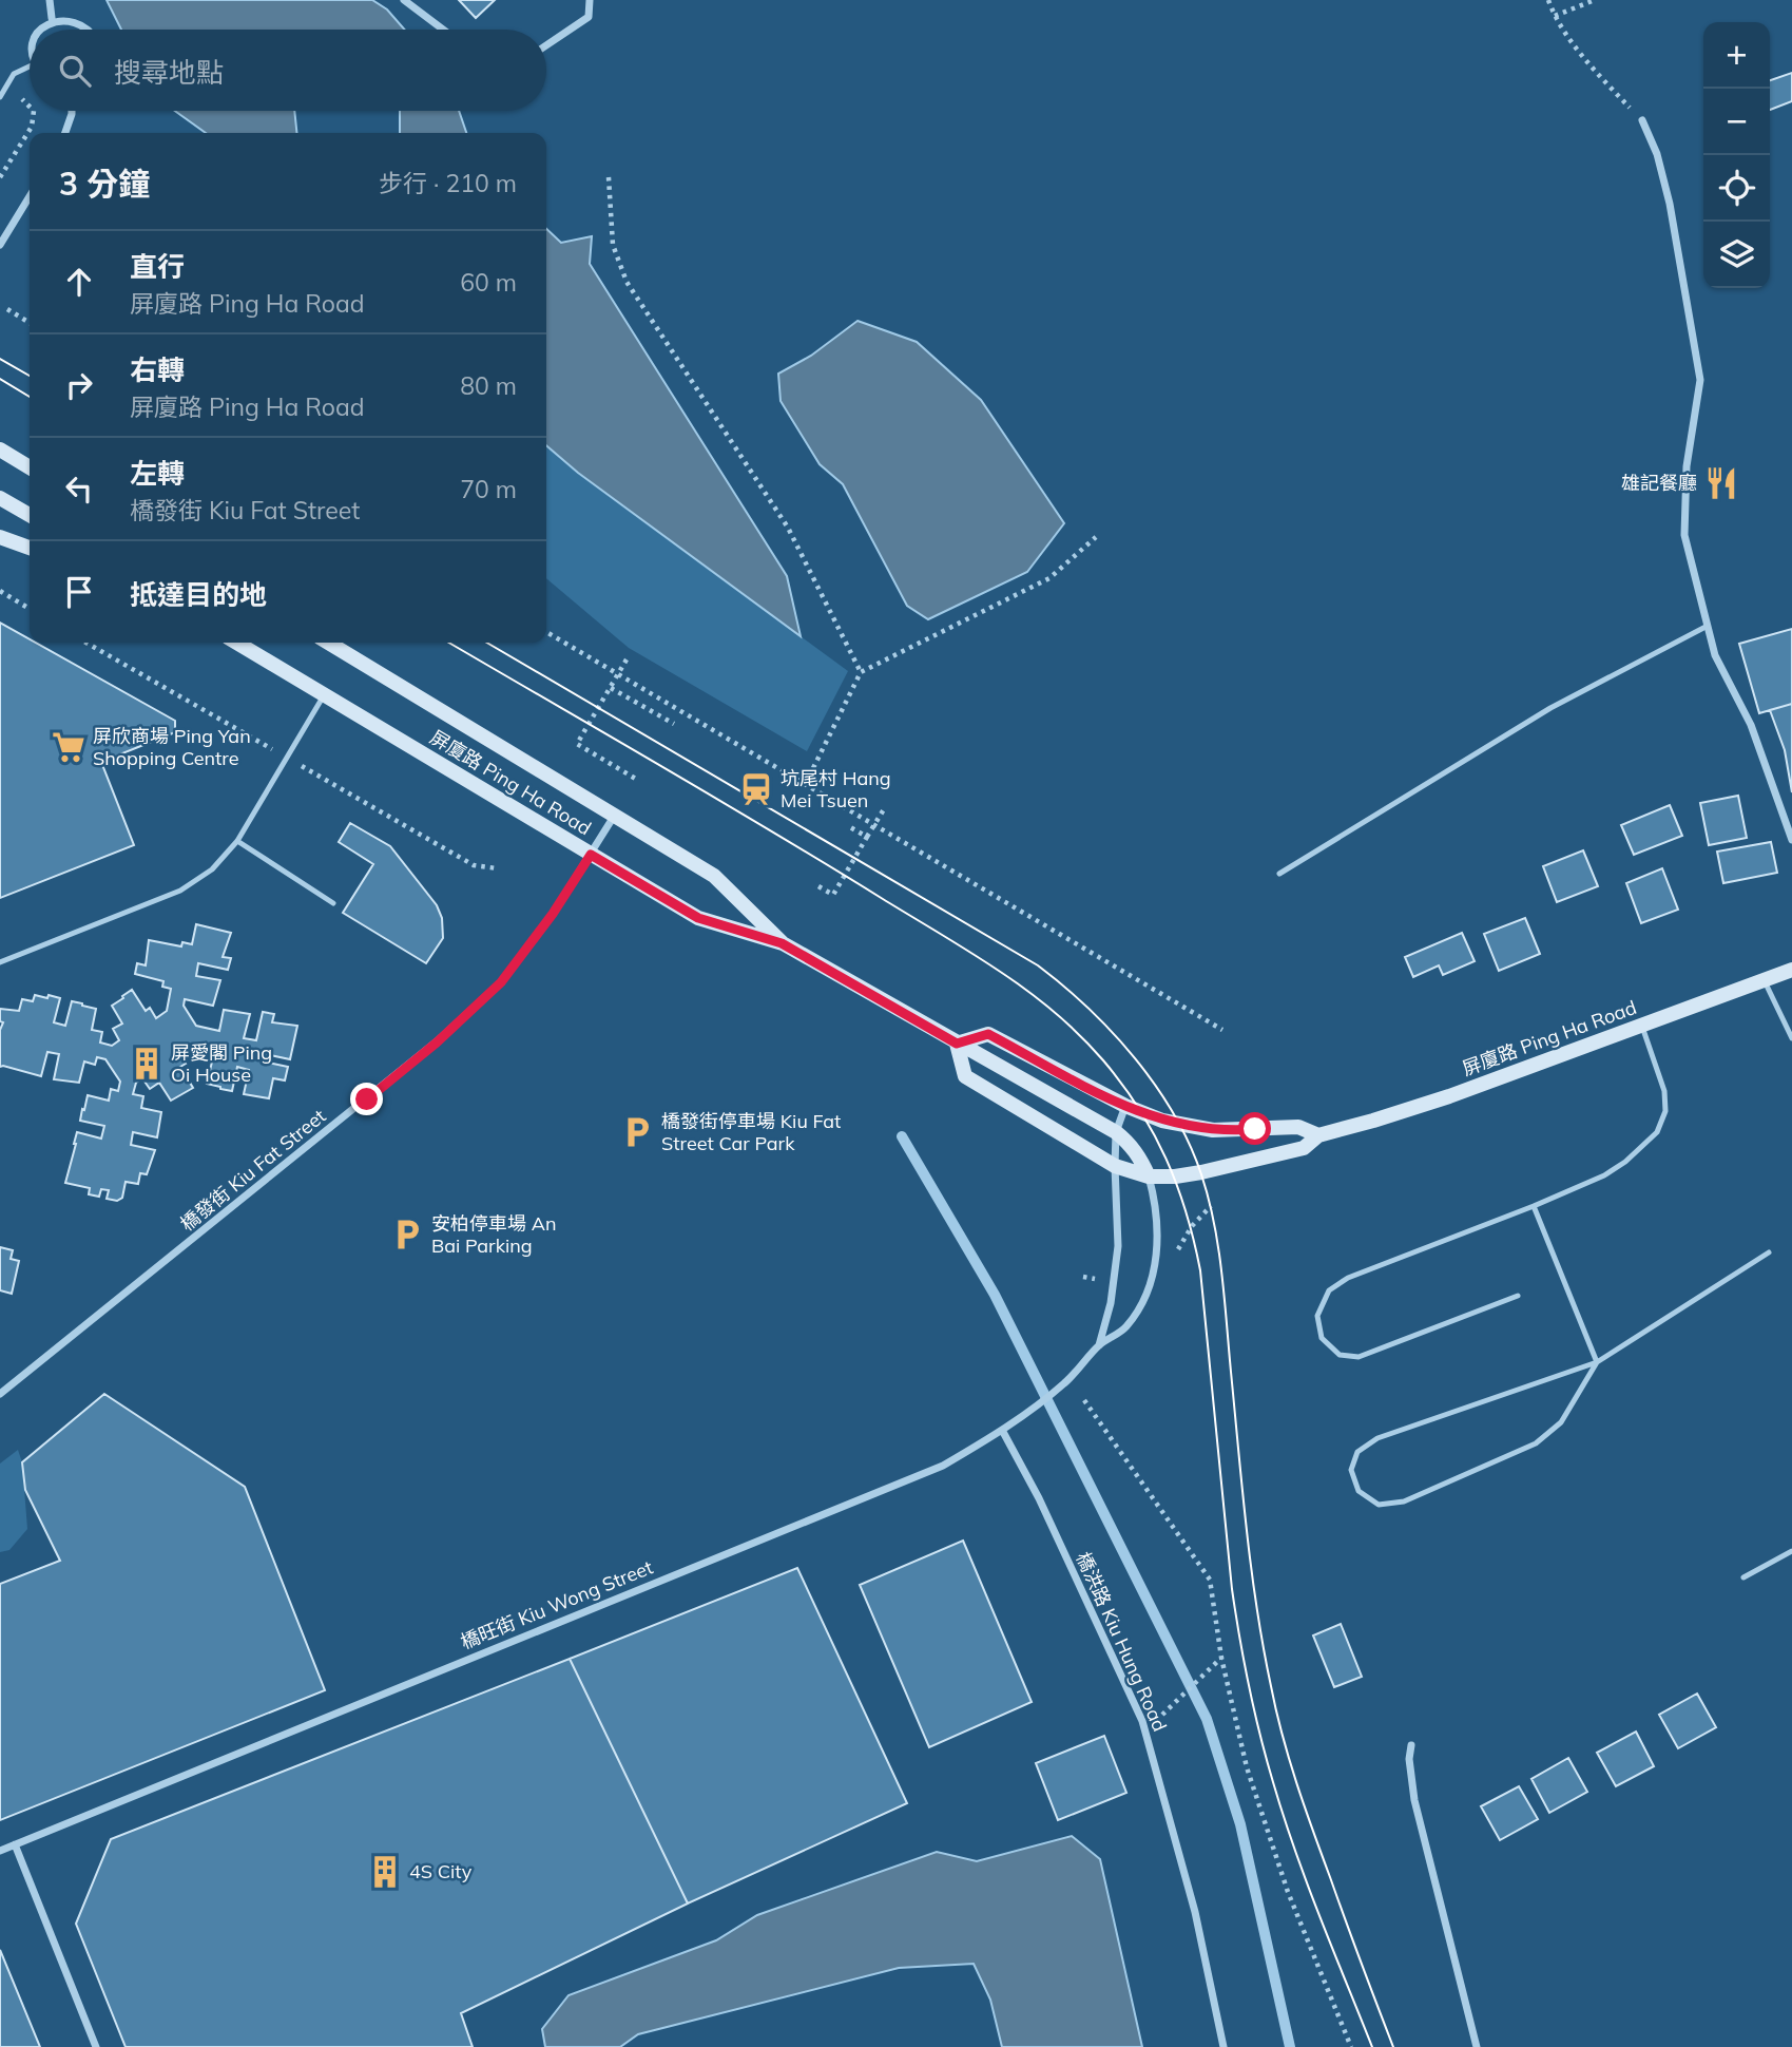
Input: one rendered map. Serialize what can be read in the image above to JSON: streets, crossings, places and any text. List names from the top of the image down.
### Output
{
  "streets": {
    "street": [
      "屏廈路 Ping Ha Road",
      "橋發街 Kiu Fat Street",
      "橋旺街 Kiu Wong Street",
      "橋洪路 Kiu Hung Road"
    ]
  },
  "crossings": [
    ["屏廈路 Ping Ha Road", "橋發街 Kiu Fat Street"],
    ["屏廈路 Ping Ha Road", "橋旺街 Kiu Wong Street"],
    ["橋旺街 Kiu Wong Street", "橋洪路 Kiu Hung Road"]
  ],
  "places": {
    "restaurant": ["雄記餐廳"],
    "supermarket": ["屏欣商場 Ping Yan Shopping Centre"],
    "station": ["坑尾村 Hang Mei Tsuen"],
    "building": ["屏愛閣 Ping Oi House", "4S City"],
    "parking": ["橋發街停車場 Kiu Fat Street Car Park", "安柏停車場 An Bai Parking"]
  },
  "page": {
    "map_buttons": ["+", "−"],
    "search": "搜尋地點",
    "heading": ["3 分鐘", "步行 · 210 m"],
    "list": [
      ["直行", "屏廈路 Ping Ha Road", "60 m"],
      ["右轉", "屏廈路 Ping Ha Road", "80 m"],
      ["左轉", "橋發街 Kiu Fat Street", "70 m"],
      "抵達目的地"
    ]
  }
}
